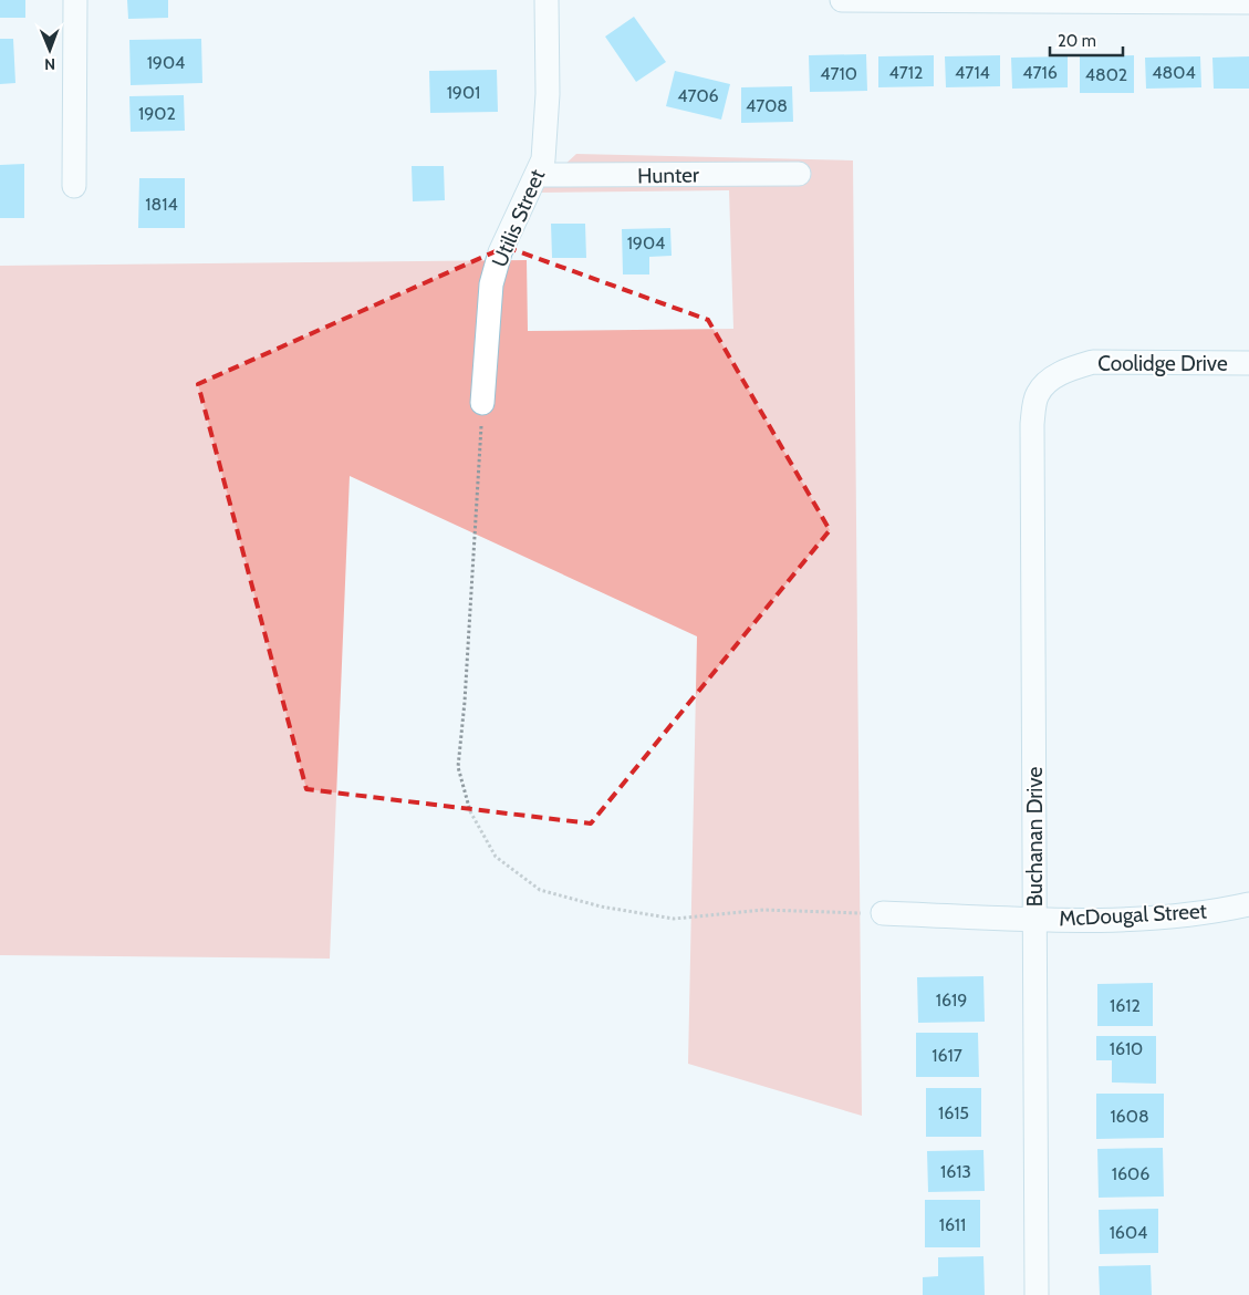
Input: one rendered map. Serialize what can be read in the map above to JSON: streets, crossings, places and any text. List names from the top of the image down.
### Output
{
  "streets": {
    "street": [
      "Hunter",
      "Utilis Street",
      "Coolidge Drive",
      "Buchanan Drive",
      "McDougal Street"
    ]
  },
  "crossings": [
    ["Hunter", "Utilis Street"],
    ["Coolidge Drive", "Buchanan Drive"],
    ["Buchanan Drive", "McDougal Street"]
  ],
  "house_numbers": [
    "1904",
    "4712",
    "4714",
    "4716",
    "4804",
    "4710",
    "4802",
    "1901",
    "4706",
    "4708",
    "1902",
    "1814",
    "1904",
    "1619",
    "1612",
    "1610",
    "1617",
    "1615",
    "1608",
    "1613",
    "1606",
    "1611",
    "1604"
  ],
  "scale_bar": "20 m",
  "north": "bottom"
}
